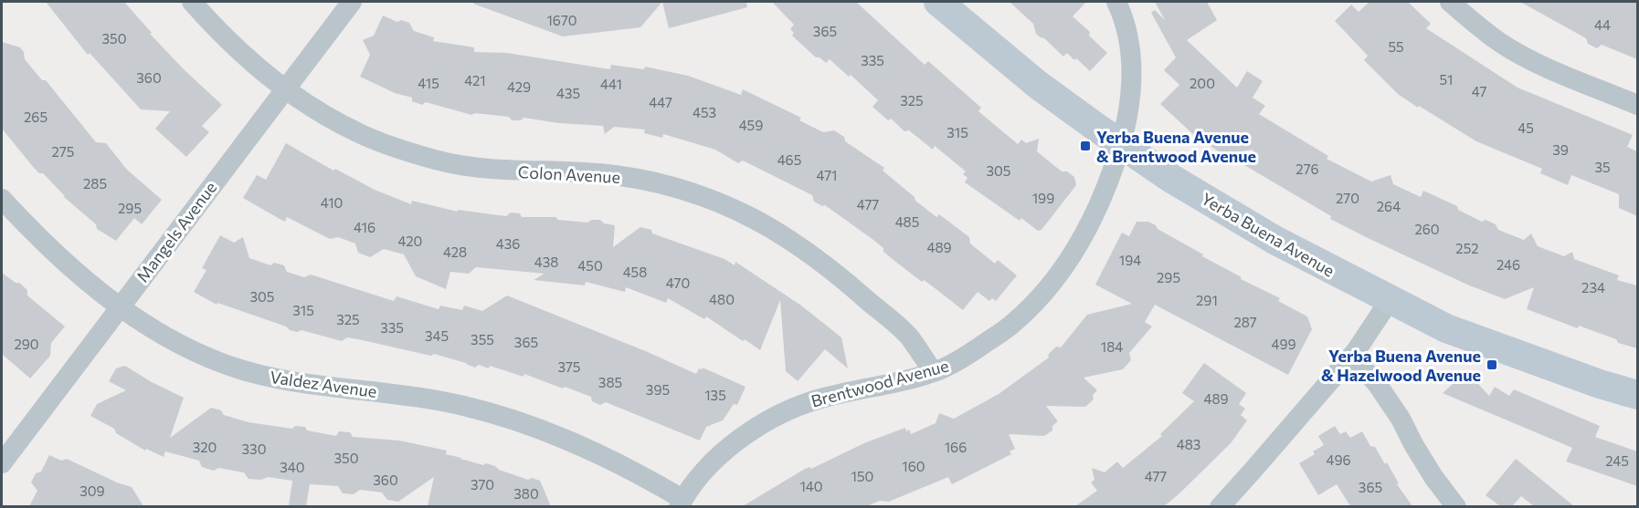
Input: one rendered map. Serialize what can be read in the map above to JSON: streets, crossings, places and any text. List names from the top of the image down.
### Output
{
  "streets": {
    "street": [
      "Colon Avenue",
      "Mangels Avenue",
      "Yerba Buena Avenue",
      "Brentwood Avenue",
      "Valdez Avenue"
    ]
  },
  "crossings": [
    ["Colon Avenue", "Mangels Avenue"],
    ["Colon Avenue", "Brentwood Avenue"],
    ["Mangels Avenue", "Valdez Avenue"],
    ["Yerba Buena Avenue", "Brentwood Avenue"],
    ["Brentwood Avenue", "Valdez Avenue"]
  ],
  "places": {
    "transit": ["Yerba Buena Avenue & Brentwood Avenue", "Yerba Buena Avenue & Hazelwood Avenue"]
  },
  "house_numbers": [
    "1670",
    "44",
    "365",
    "350",
    "55",
    "335",
    "360",
    "51",
    "421",
    "415",
    "200",
    "441",
    "429",
    "47",
    "435",
    "325",
    "447",
    "453",
    "265",
    "459",
    "45",
    "315",
    "39",
    "275",
    "465",
    "35",
    "276",
    "305",
    "471",
    "285",
    "199",
    "270",
    "410",
    "477",
    "264",
    "295",
    "485",
    "416",
    "260",
    "420",
    "436",
    "489",
    "252",
    "428",
    "194",
    "438",
    "246",
    "450",
    "458",
    "295",
    "470",
    "234",
    "305",
    "480",
    "291",
    "315",
    "325",
    "287",
    "335",
    "345",
    "355",
    "365",
    "290",
    "499",
    "184",
    "375",
    "385",
    "395",
    "135",
    "489",
    "483",
    "320",
    "166",
    "330",
    "350",
    "496",
    "245",
    "160",
    "340",
    "150",
    "477",
    "360",
    "370",
    "140",
    "365",
    "309",
    "380"
  ]
}
